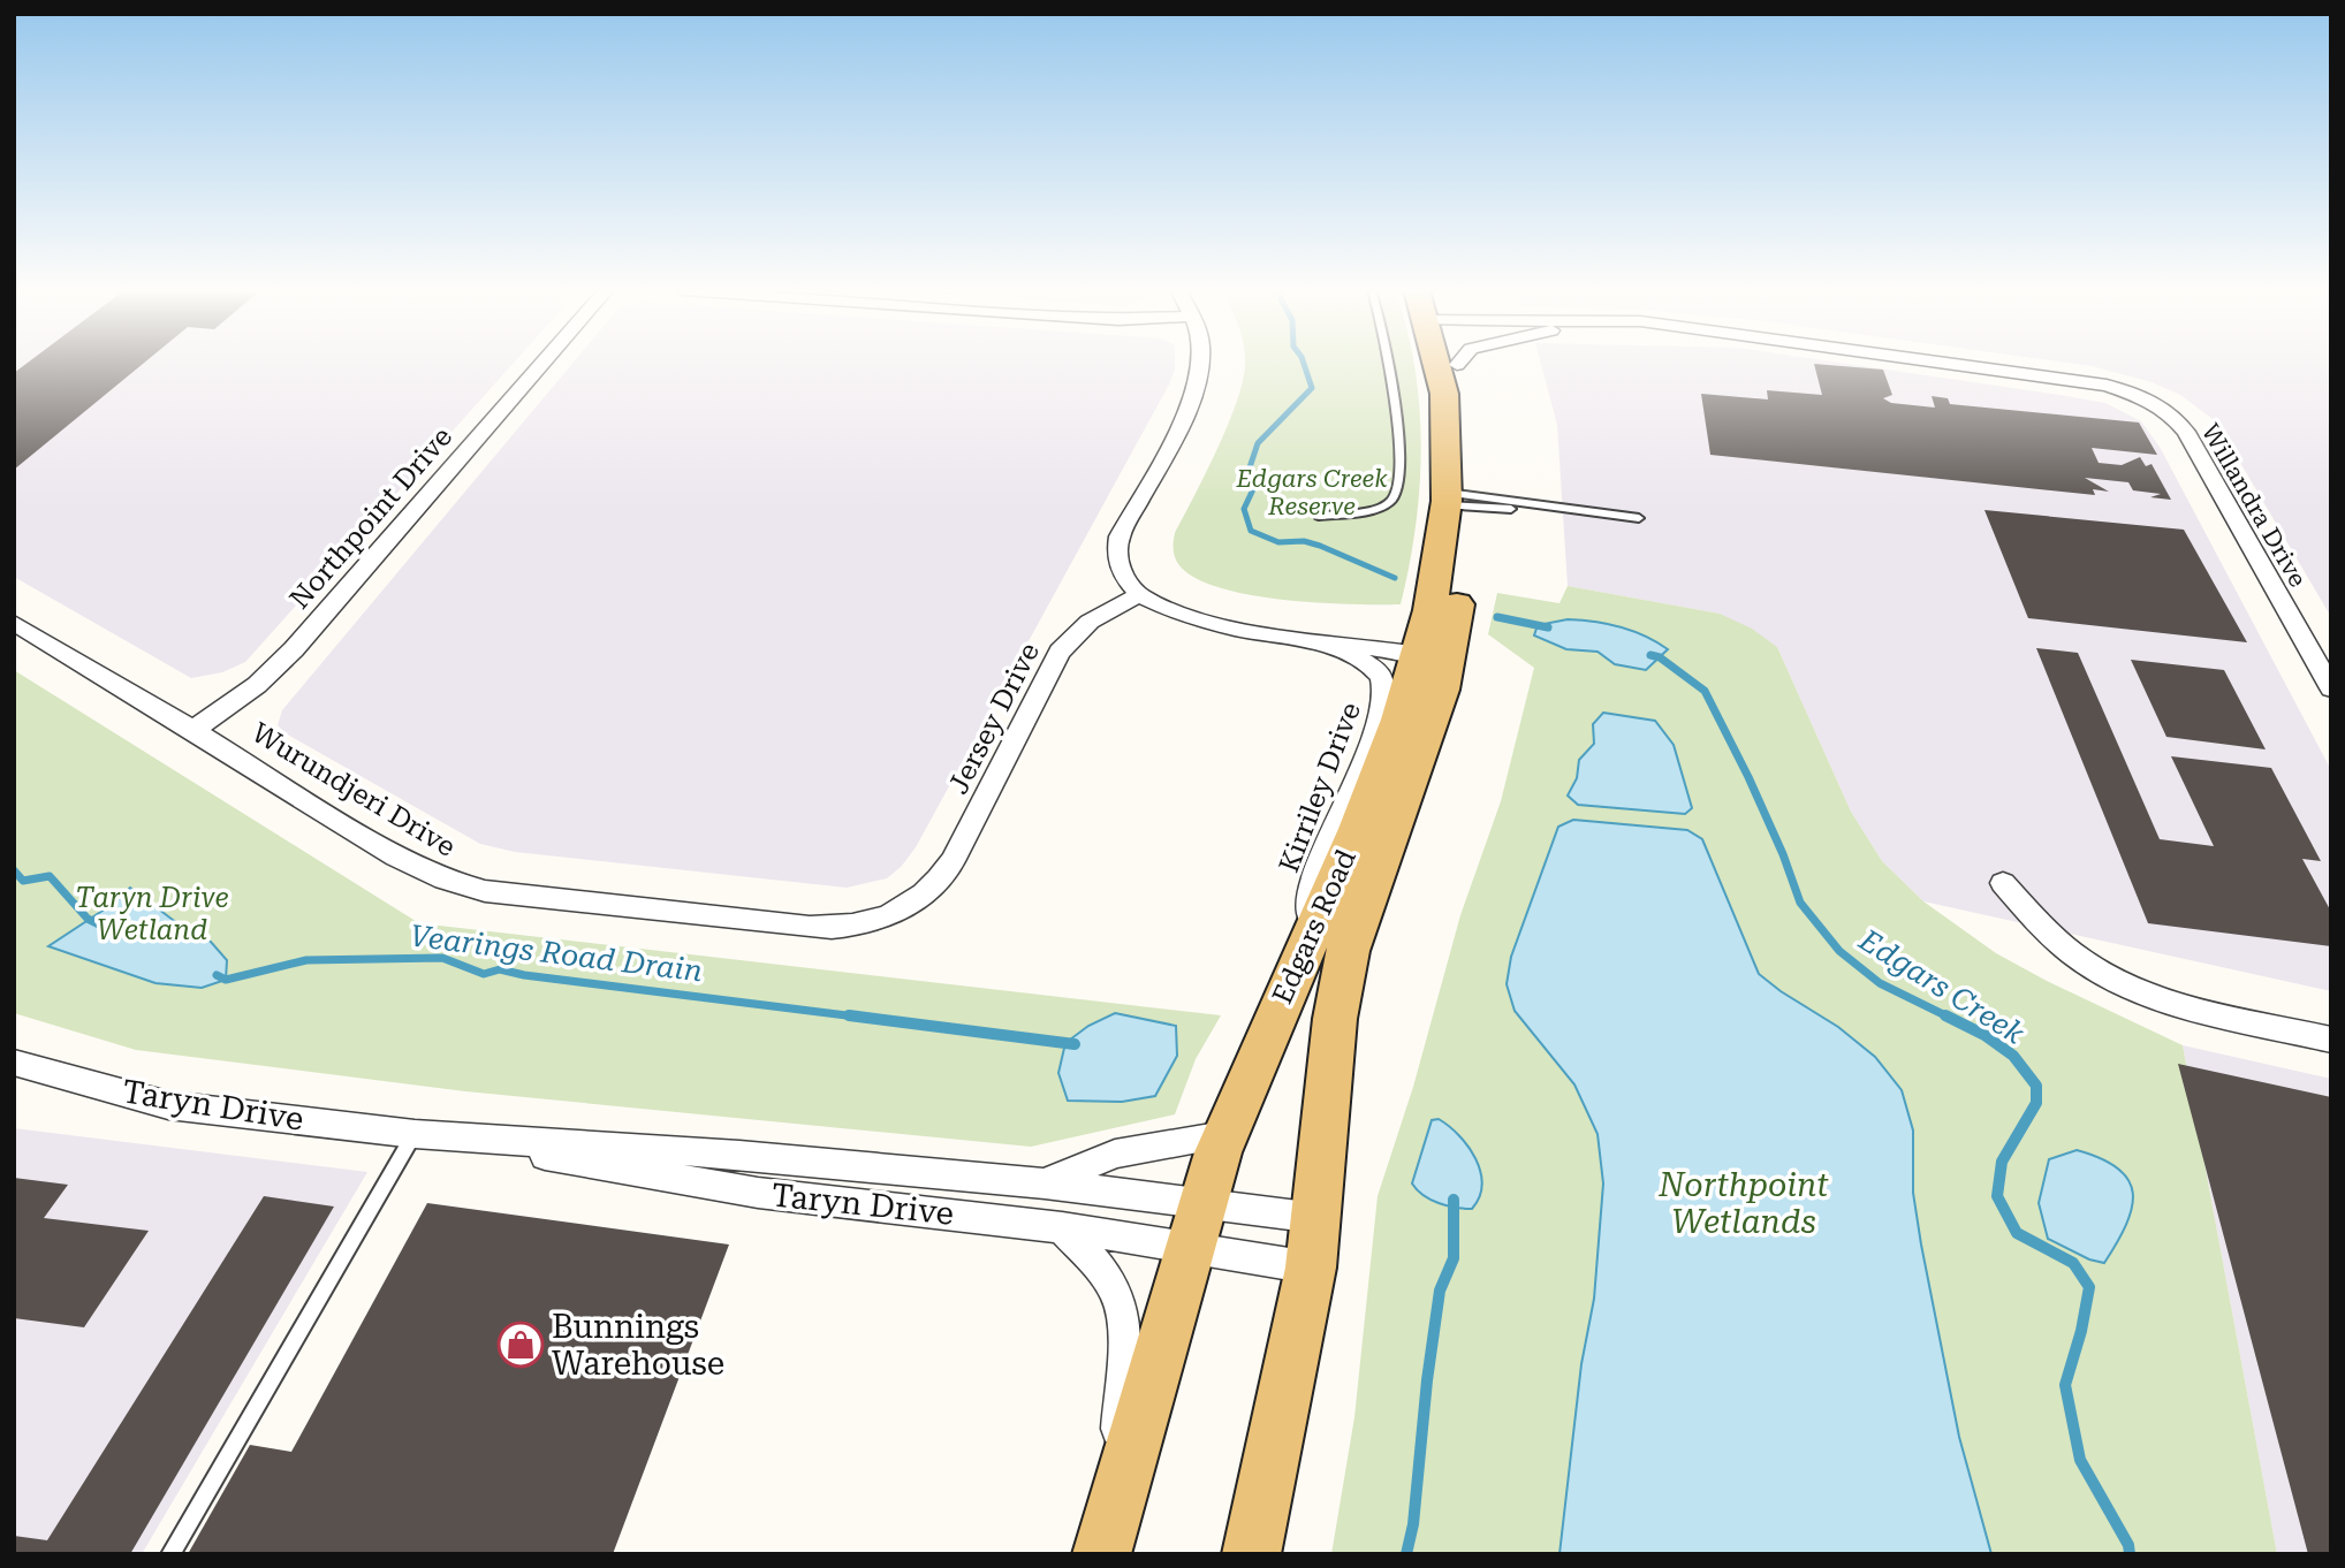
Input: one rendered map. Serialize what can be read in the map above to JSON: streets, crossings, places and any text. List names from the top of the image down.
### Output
{
  "streets": {
    "main road": ["Edgars Road"],
    "street": [
      "Willandra Drive",
      "Northpoint Drive",
      "Jersey Drive",
      "Kirriley Drive",
      "Wurundjeri Drive",
      "Taryn Drive"
    ]
  },
  "crossings": [
    ["Northpoint Drive", "Wurundjeri Drive"],
    ["Jersey Drive", "Kirriley Drive"],
    ["Jersey Drive", "Wurundjeri Drive"],
    ["Kirriley Drive", "Edgars Road"],
    ["Edgars Road", "Taryn Drive"]
  ],
  "water": ["Vearings Road Drain", "Edgars Creek"],
  "parks": ["Edgars Creek Reserve", "Taryn Drive Wetland", "Northpoint Wetlands"],
  "places": {
    "shop": ["Bunnings Warehouse"]
  }
}
